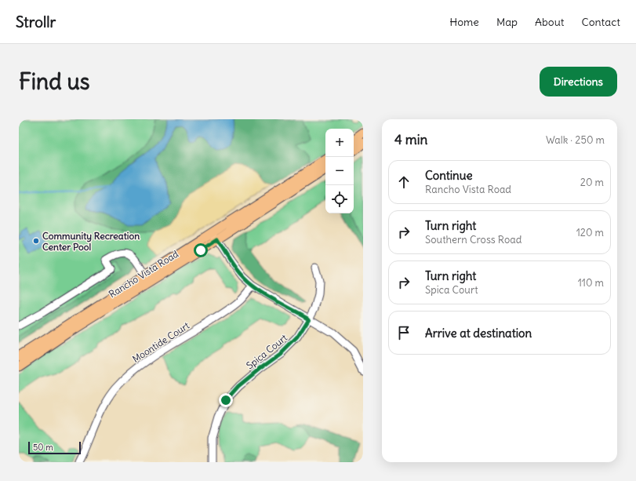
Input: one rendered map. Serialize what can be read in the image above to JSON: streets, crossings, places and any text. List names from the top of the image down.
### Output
{
  "streets": {
    "main road": ["Rancho Vista Road"],
    "street": ["Moontide Court", "Spica Court"]
  },
  "places": ["Community Recreation Center Pool"],
  "scale_bar": "50 m",
  "page": {
    "header": "Strollr",
    "nav": [
      "Home",
      "Map",
      "About",
      "Contact"
    ],
    "buttons": "Directions",
    "title": "Find us",
    "heading": ["4 min", "Walk · 250 m"],
    "map_buttons": ["+", "−"],
    "list": [
      ["Continue", "Rancho Vista Road", "20 m"],
      ["Turn right", "Southern Cross Road", "120 m"],
      ["Turn right", "Spica Court", "110 m"],
      "Arrive at destination"
    ],
    "scale": "50 m"
  }
}
